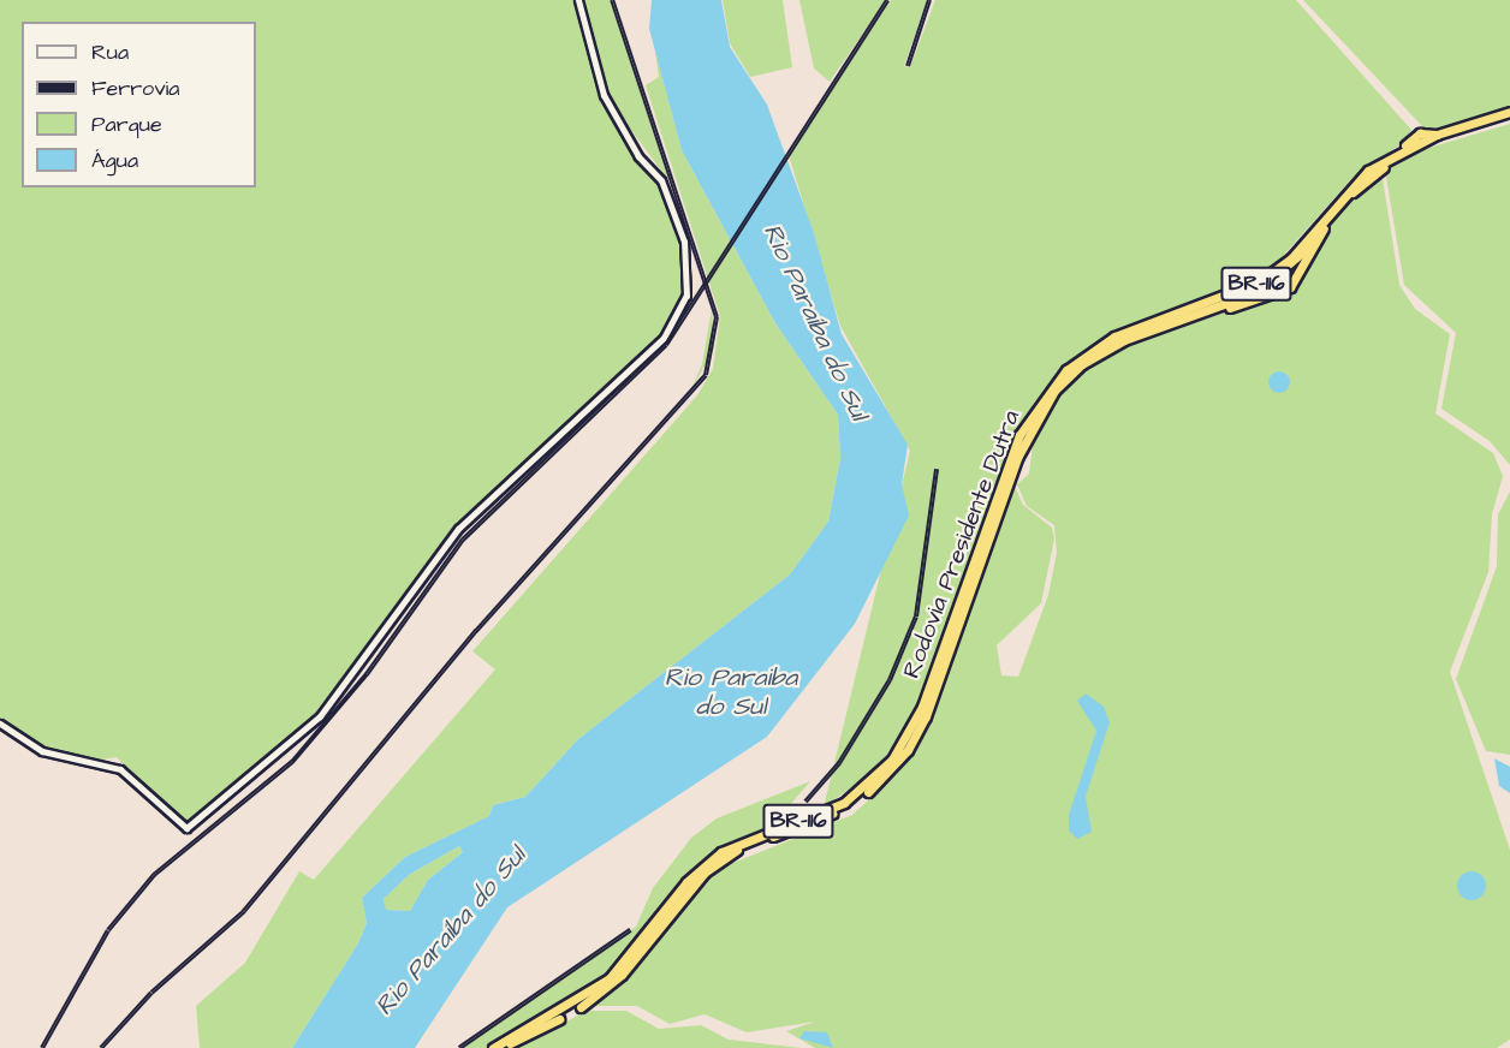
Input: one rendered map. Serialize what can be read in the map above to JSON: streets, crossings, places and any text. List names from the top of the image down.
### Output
{
  "streets": {
    "highway": ["BR-116", "Rodovia Presidente Dutra"]
  },
  "water": ["Rio Paraíba do Sul", "Rio Paraiba do Sul"],
  "legend": [
    "Rua",
    "Ferrovia",
    "Parque",
    "Água"
  ]
}
